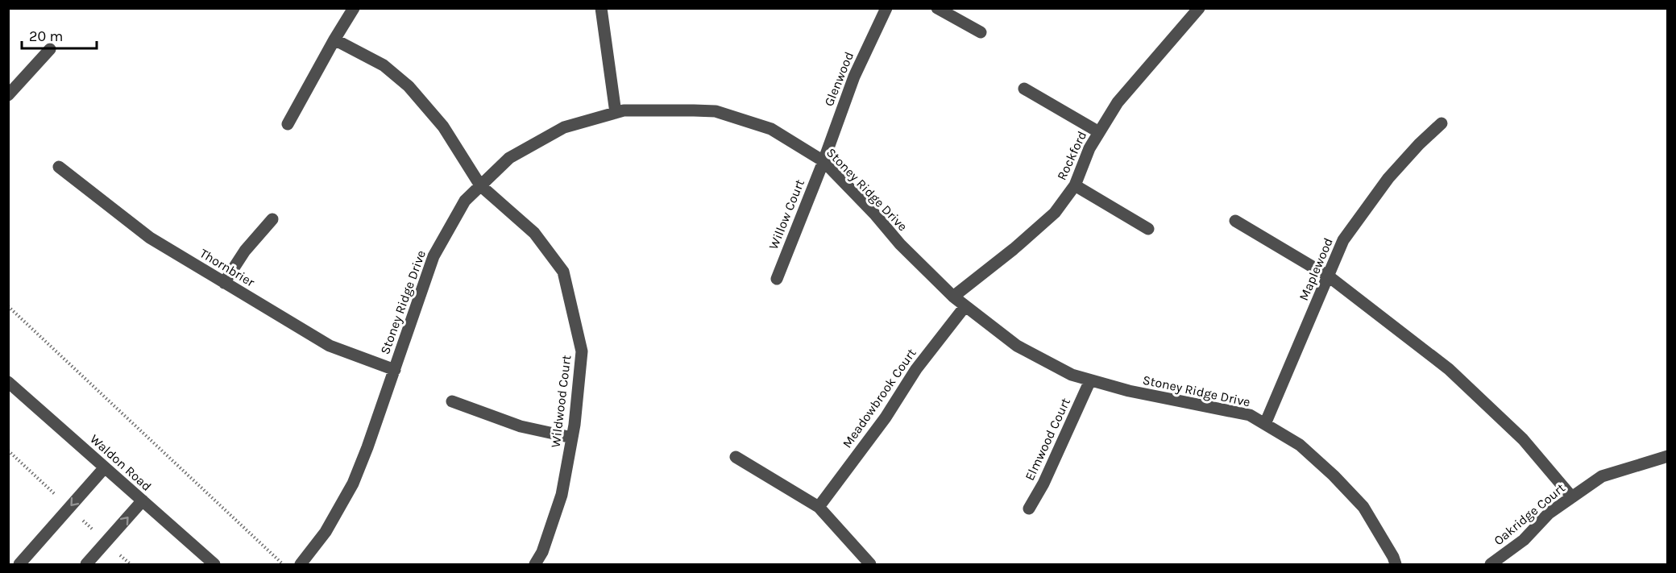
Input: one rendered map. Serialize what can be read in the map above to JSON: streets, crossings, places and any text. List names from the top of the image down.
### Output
{
  "streets": {
    "street": [
      "Glenwood",
      "Rockford",
      "Stoney Ridge Drive",
      "Willow Court",
      "Thornbrier",
      "Maplewood",
      "Meadowbrook Court",
      "Wildwood Court",
      "Elmwood Court",
      "Waldon Road",
      "Oakridge Court"
    ]
  },
  "crossings": [
    ["Glenwood", "Stoney Ridge Drive"],
    ["Glenwood", "Willow Court"],
    ["Rockford", "Stoney Ridge Drive"],
    ["Stoney Ridge Drive", "Willow Court"],
    ["Stoney Ridge Drive", "Thornbrier"],
    ["Stoney Ridge Drive", "Maplewood"],
    ["Stoney Ridge Drive", "Meadowbrook Court"],
    ["Stoney Ridge Drive", "Wildwood Court"],
    ["Stoney Ridge Drive", "Elmwood Court"]
  ],
  "scale_bar": "20 m"
}
